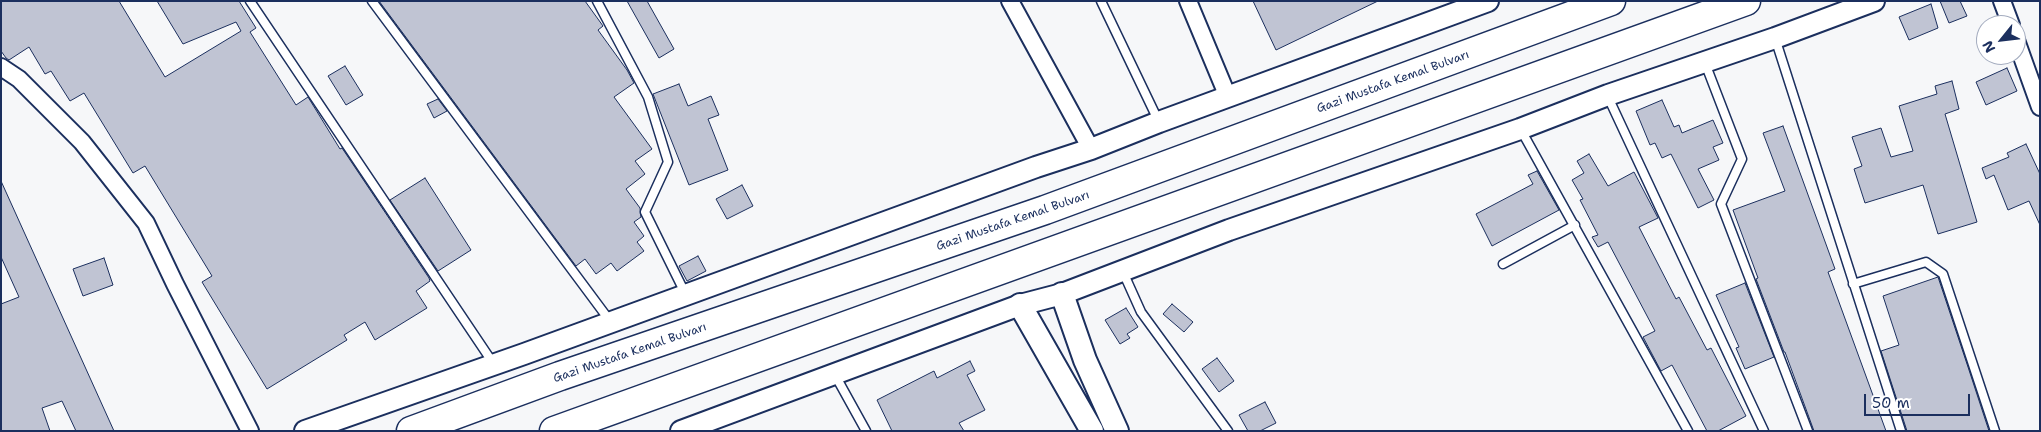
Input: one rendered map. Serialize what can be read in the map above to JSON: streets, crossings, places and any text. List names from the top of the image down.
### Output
{
  "streets": {
    "highway": ["Gazi Mustafa Kemal Bulvarı"]
  },
  "scale_bar": "50 m",
  "north": "bottom left"
}
